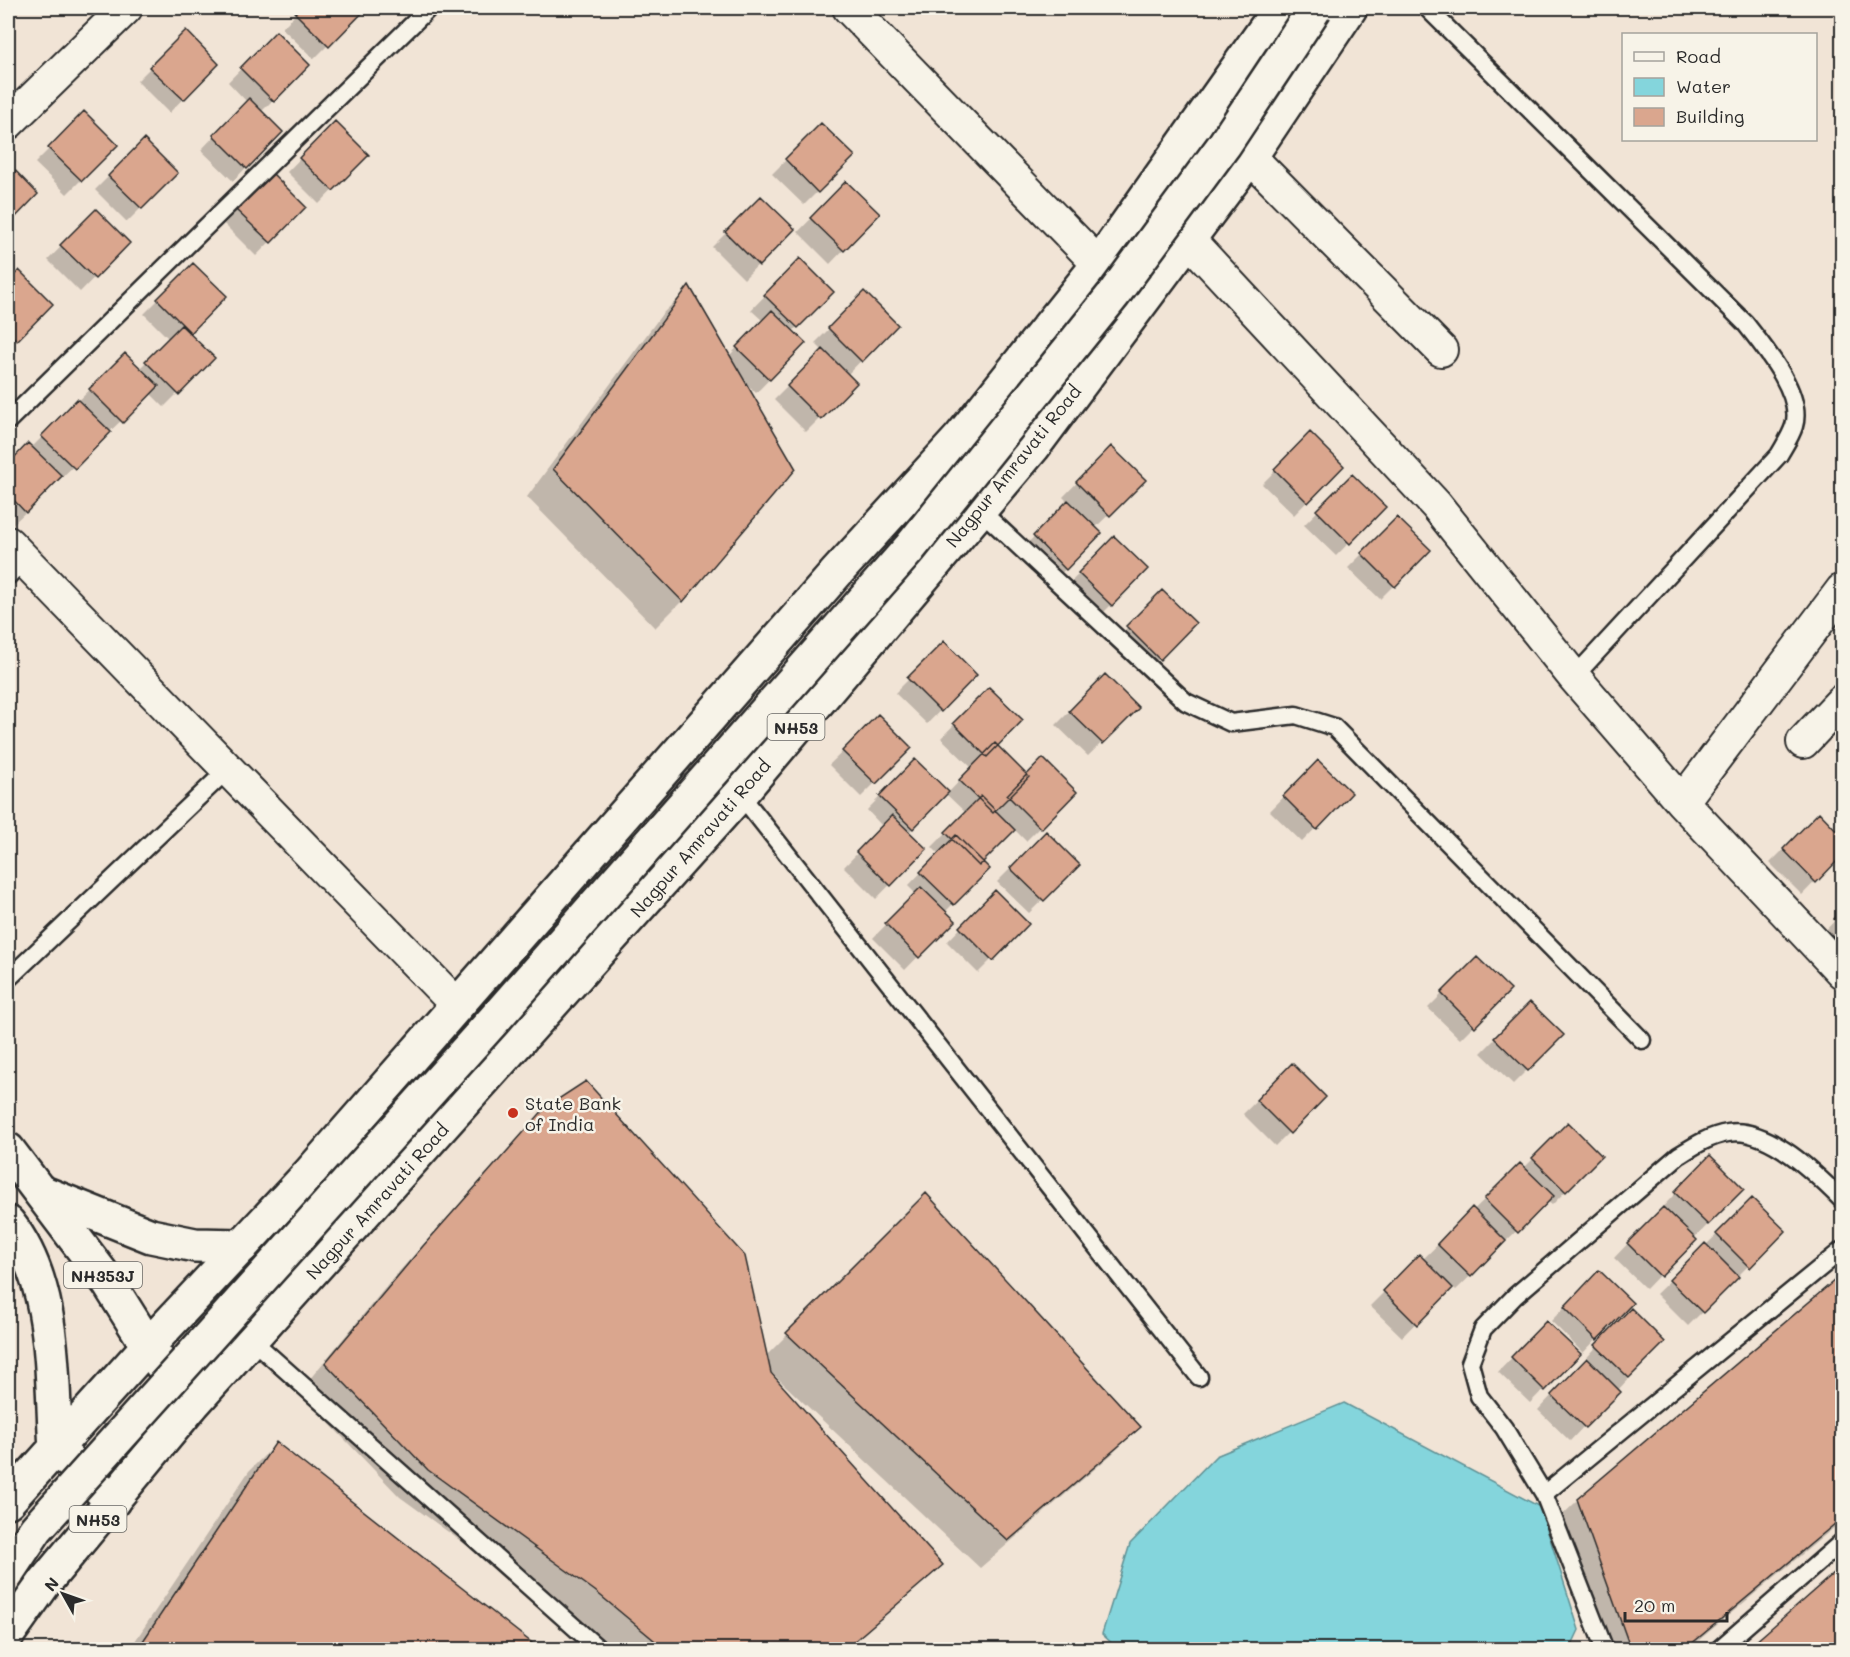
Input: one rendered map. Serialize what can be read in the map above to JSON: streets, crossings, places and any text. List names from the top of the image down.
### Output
{
  "streets": {
    "main road": ["Nagpur Amravati Road", "NH53", "NH353J"]
  },
  "crossings": [
    ["Nagpur Amravati Road", "NH353J"]
  ],
  "places": ["State Bank of India"],
  "legend": ["Road", "Water", "Building"],
  "scale_bar": "20 m",
  "north": "top left"
}
